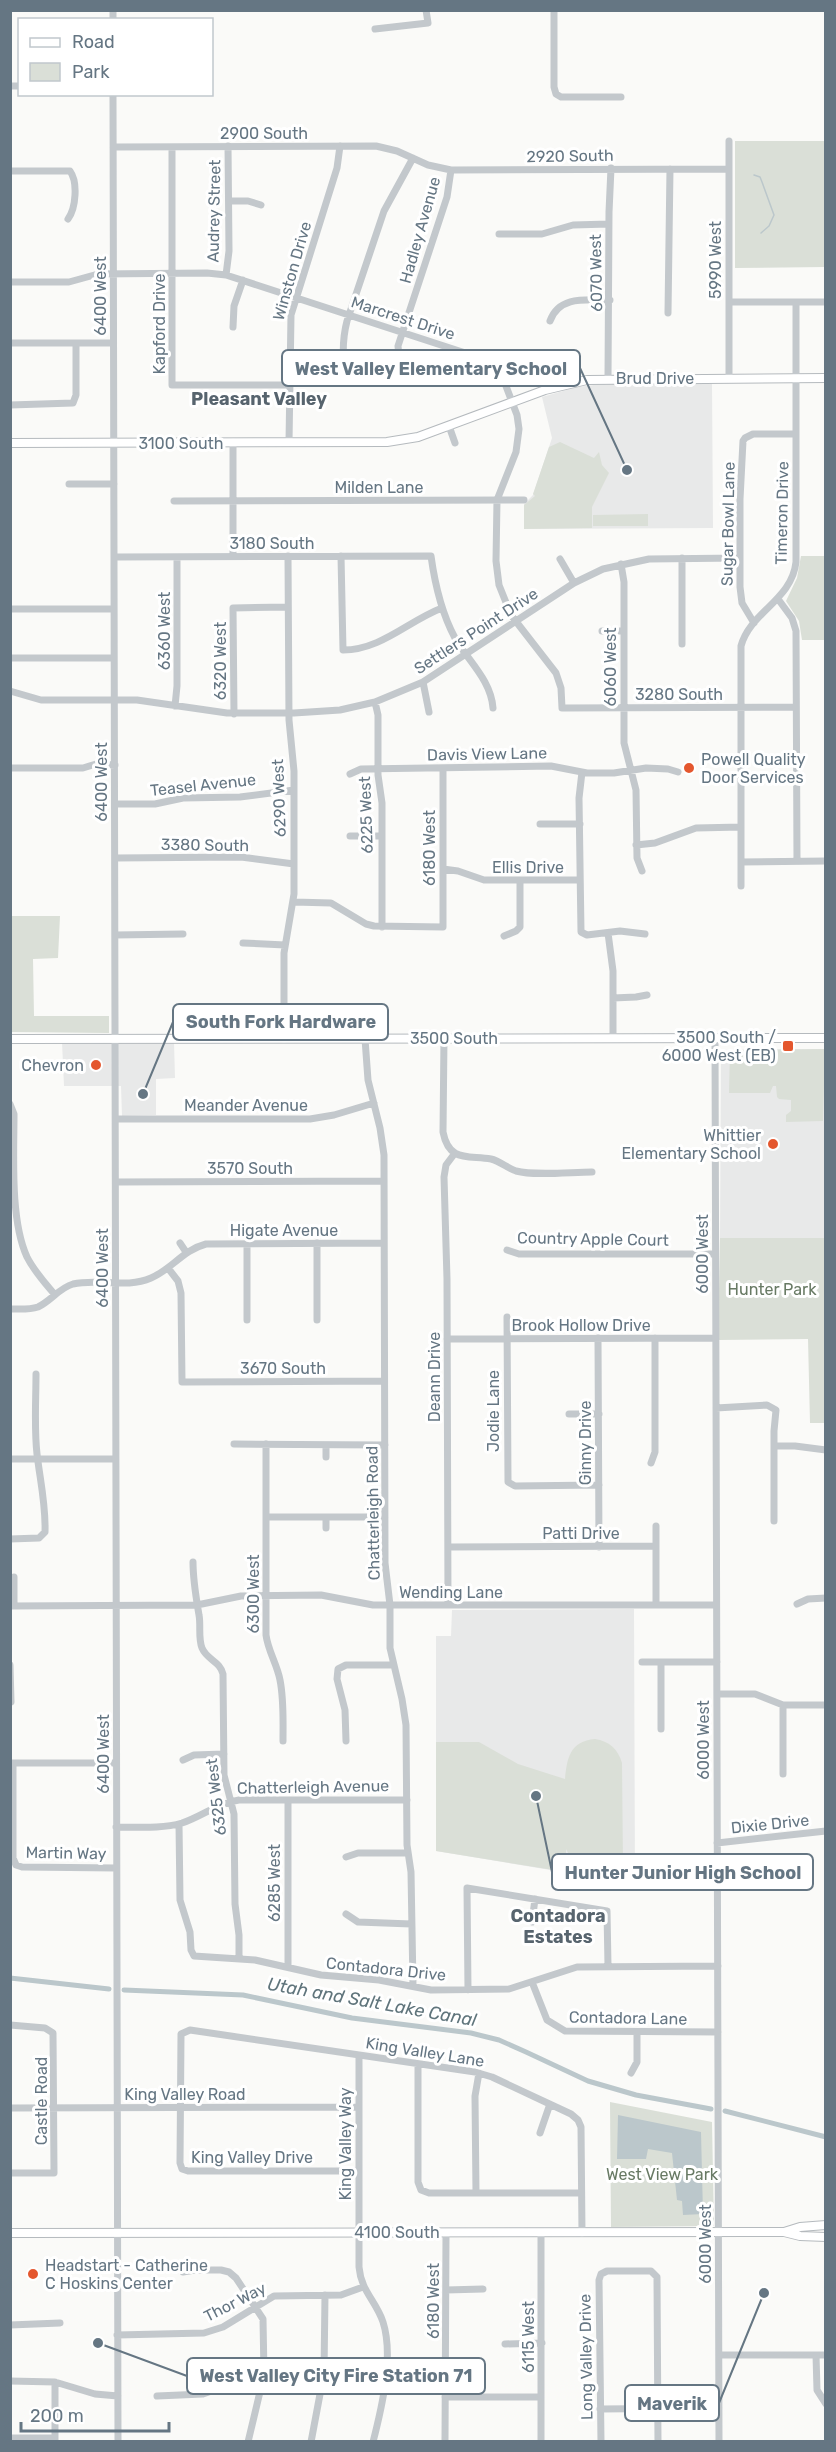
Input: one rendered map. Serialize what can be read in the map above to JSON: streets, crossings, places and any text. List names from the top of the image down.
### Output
{
  "streets": {
    "main road": [
      "Brud Drive",
      "3100 South",
      "3500 South",
      "4100 South"
    ],
    "street": [
      "2900 South",
      "2920 South",
      "Audrey Street",
      "Hadley Avenue",
      "5990 West",
      "Winston Drive",
      "6070 West",
      "6400 West",
      "Marcrest Drive",
      "Kapford Drive",
      "Milden Lane",
      "Timeron Drive",
      "Sugar Bowl Lane",
      "3180 South",
      "6360 West",
      "Settlers Point Drive",
      "6320 West",
      "6060 West",
      "3280 South",
      "Davis View Lane",
      "Teasel Avenue",
      "6290 West",
      "6225 West",
      "3380 South",
      "6180 West",
      "Ellis Drive",
      "Meander Avenue",
      "3570 South",
      "Higate Avenue",
      "Country Apple Court",
      "6000 West",
      "Brook Hollow Drive",
      "3670 South",
      "Deann Drive",
      "Jodie Lane",
      "Ginny Drive",
      "Chatterleigh Road",
      "Patti Drive",
      "Wending Lane",
      "6300 West",
      "Chatterleigh Avenue",
      "6325 West",
      "Dixie Drive",
      "Martin Way",
      "6285 West",
      "Contadora Drive",
      "Contadora Lane",
      "King Valley Lane",
      "King Valley Road",
      "Castle Road",
      "King Valley Way",
      "King Valley Drive",
      "Thor Way",
      "6115 West",
      "Long Valley Drive"
    ]
  },
  "crossings": [
    ["2900 South", "2920 South"],
    ["2900 South", "Audrey Street"],
    ["2900 South", "Winston Drive"],
    ["2900 South", "6400 West"],
    ["2900 South", "Kapford Drive"],
    ["2920 South", "Hadley Avenue"],
    ["2920 South", "5990 West"],
    ["2920 South", "6070 West"],
    ["Audrey Street", "Marcrest Drive"],
    ["Hadley Avenue", "Marcrest Drive"],
    ["5990 West", "Brud Drive"],
    ["Winston Drive", "Marcrest Drive"],
    ["Winston Drive", "Kapford Drive"],
    ["Winston Drive", "3100 South"],
    ["6070 West", "Brud Drive"],
    ["6400 West", "Marcrest Drive"],
    ["6400 West", "3100 South"],
    ["6400 West", "3180 South"],
    ["6400 West", "Settlers Point Drive"],
    ["6400 West", "Teasel Avenue"],
    ["6400 West", "3380 South"],
    ["6400 West", "3500 South"],
    ["6400 West", "Meander Avenue"],
    ["6400 West", "3570 South"],
    ["6400 West", "Higate Avenue"],
    ["6400 West", "Wending Lane"],
    ["6400 West", "Chatterleigh Avenue"],
    ["6400 West", "Martin Way"],
    ["6400 West", "King Valley Road"],
    ["6400 West", "4100 South"],
    ["6400 West", "Thor Way"],
    ["Marcrest Drive", "Kapford Drive"],
    ["Marcrest Drive", "Brud Drive"],
    ["Marcrest Drive", "Milden Lane"],
    ["Marcrest Drive", "Settlers Point Drive"],
    ["Marcrest Drive", "3280 South"],
    ["Brud Drive", "3100 South"],
    ["Brud Drive", "Timeron Drive"],
    ["Timeron Drive", "Sugar Bowl Lane"],
    ["Timeron Drive", "3280 South"],
    ["Sugar Bowl Lane", "Settlers Point Drive"],
    ["3180 South", "6360 West"],
    ["3180 South", "6290 West"],
    ["6360 West", "Settlers Point Drive"],
    ["Settlers Point Drive", "6320 West"],
    ["Settlers Point Drive", "6060 West"],
    ["Settlers Point Drive", "6290 West"],
    ["Settlers Point Drive", "6225 West"],
    ["6320 West", "6290 West"],
    ["6060 West", "3280 South"],
    ["6060 West", "Davis View Lane"],
    ["Davis View Lane", "6225 West"],
    ["Davis View Lane", "6180 West"],
    ["Teasel Avenue", "6290 West"],
    ["6290 West", "3380 South"],
    ["6290 West", "3500 South"],
    ["6225 West", "6180 West"],
    ["6180 West", "Ellis Drive"],
    ["6180 West", "4100 South"],
    ["3500 South", "6000 West"],
    ["3500 South", "Chatterleigh Road"],
    ["Meander Avenue", "Chatterleigh Road"],
    ["3570 South", "Chatterleigh Road"],
    ["Higate Avenue", "3670 South"],
    ["Higate Avenue", "Chatterleigh Road"],
    ["Country Apple Court", "6000 West"],
    ["6000 West", "Brook Hollow Drive"],
    ["6000 West", "Wending Lane"],
    ["6000 West", "Dixie Drive"],
    ["6000 West", "Contadora Drive"],
    ["6000 West", "Contadora Lane"],
    ["6000 West", "4100 South"],
    ["Brook Hollow Drive", "Deann Drive"],
    ["Brook Hollow Drive", "Jodie Lane"],
    ["Brook Hollow Drive", "Ginny Drive"],
    ["3670 South", "Chatterleigh Road"],
    ["Deann Drive", "Patti Drive"],
    ["Deann Drive", "Wending Lane"],
    ["Jodie Lane", "Ginny Drive"],
    ["Ginny Drive", "Patti Drive"],
    ["Chatterleigh Road", "Wending Lane"],
    ["Chatterleigh Road", "Chatterleigh Avenue"],
    ["Chatterleigh Road", "Contadora Drive"],
    ["Wending Lane", "6300 West"],
    ["Wending Lane", "6325 West"],
    ["Chatterleigh Avenue", "6325 West"],
    ["Chatterleigh Avenue", "6285 West"],
    ["Chatterleigh Avenue", "Contadora Drive"],
    ["6325 West", "Contadora Drive"],
    ["6285 West", "Contadora Drive"],
    ["Contadora Drive", "Contadora Lane"],
    ["King Valley Lane", "King Valley Road"],
    ["King Valley Lane", "King Valley Way"],
    ["King Valley Lane", "King Valley Drive"],
    ["King Valley Lane", "4100 South"],
    ["King Valley Road", "Castle Road"],
    ["King Valley Road", "King Valley Way"],
    ["King Valley Road", "King Valley Drive"],
    ["King Valley Way", "King Valley Drive"],
    ["King Valley Way", "4100 South"],
    ["King Valley Way", "Thor Way"],
    ["4100 South", "6115 West"]
  ],
  "districts": ["Pleasant Valley", "Contadora Estates"],
  "water": ["Utah and Salt Lake Canal"],
  "parks": ["Hunter Park", "West View Park"],
  "places": {
    "other": [
      "West Valley Elementary School",
      "Powell Quality Door Services",
      "Chevron",
      "South Fork Hardware",
      "Whittier Elementary School",
      "Hunter Junior High School",
      "Headstart - Catherine C Hoskins Center",
      "Maverik",
      "West Valley City Fire Station 71"
    ],
    "transit": ["3500 South / 6000 West (EB)"]
  },
  "legend": ["Road", "Park"],
  "scale_bar": "200 m"
}
